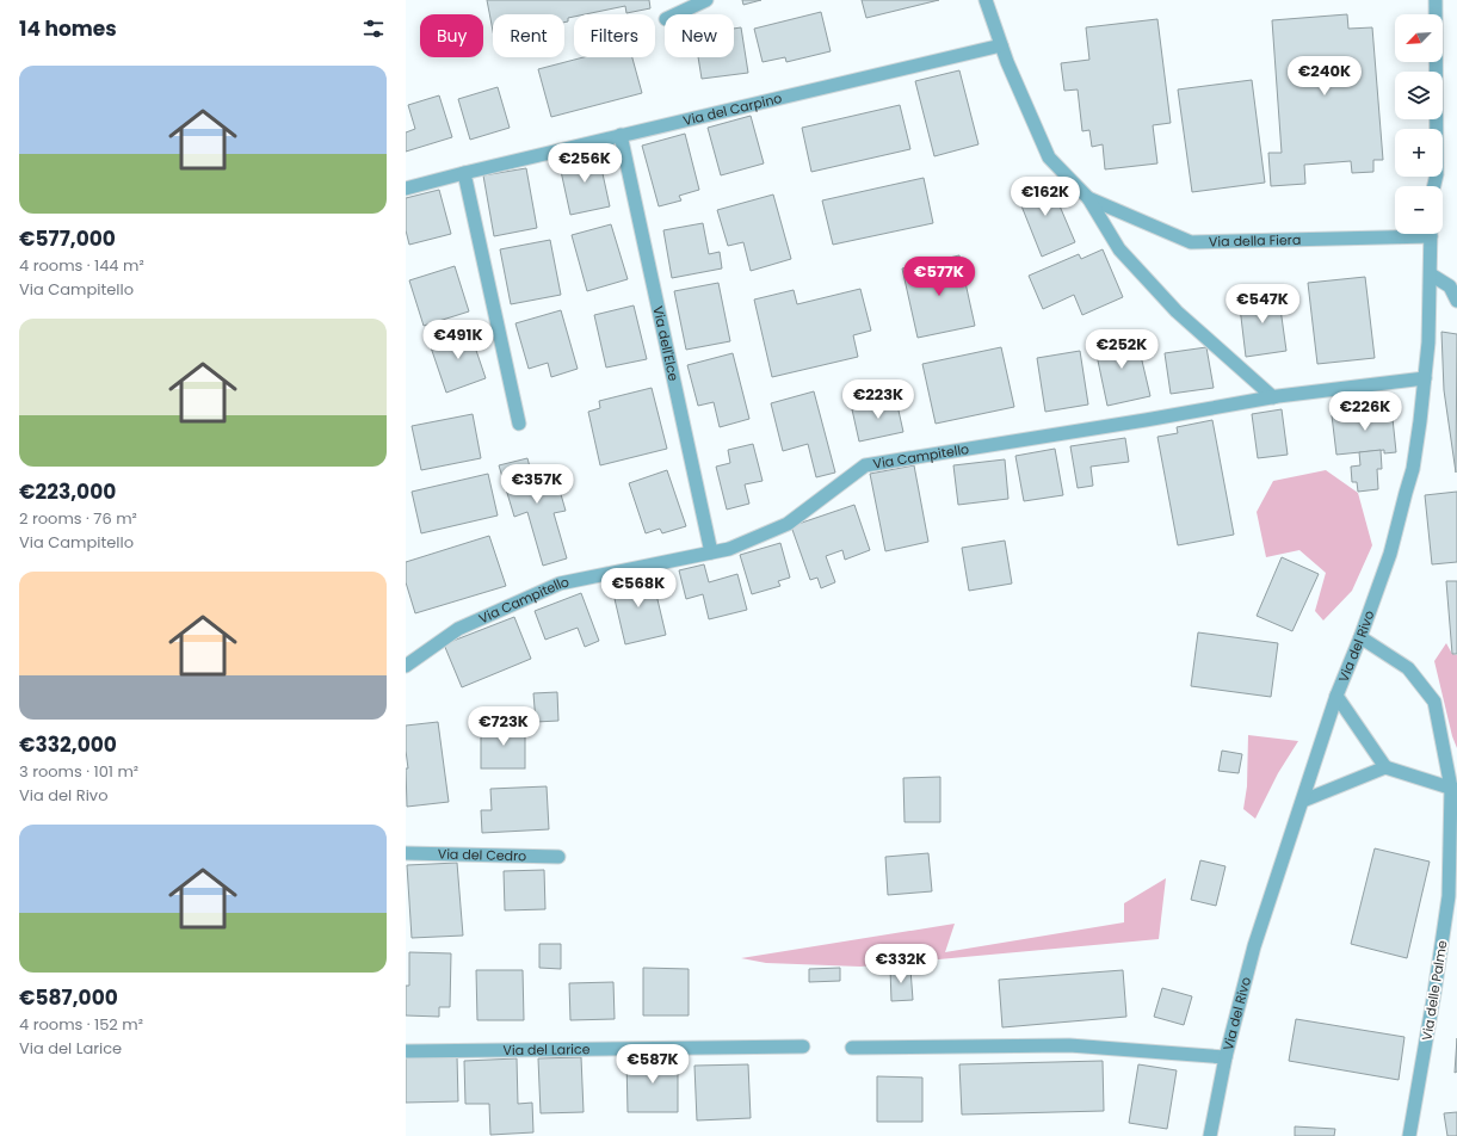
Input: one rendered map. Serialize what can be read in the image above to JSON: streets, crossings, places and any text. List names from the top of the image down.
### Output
{
  "streets": {
    "street": [
      "Via del Carpino",
      "Via della Fiera",
      "Via dell'Elce",
      "Via Campitello",
      "Via del Rivo",
      "Via del Cedro",
      "Via delle Palme",
      "Via del Larice"
    ]
  },
  "crossings": [
    ["Via del Carpino", "Via della Fiera"],
    ["Via del Carpino", "Via dell'Elce"],
    ["Via della Fiera", "Via Campitello"],
    ["Via dell'Elce", "Via Campitello"],
    ["Via Campitello", "Via del Rivo"],
    ["Via del Rivo", "Via delle Palme"]
  ],
  "north": "bottom left",
  "page": {
    "heading": "14 homes",
    "map_buttons": ["+", "−"],
    "chip": [
      "Buy",
      "Rent",
      "Filters",
      "New"
    ],
    "price": [
      "€240K",
      "€256K",
      "€162K",
      "€577K",
      "€547K",
      "€491K",
      "€252K",
      "€223K",
      "€226K",
      "€357K",
      "€568K",
      "€723K",
      "€332K",
      "€587K"
    ],
    "list": [
      {
        "name": "€577,000",
        "note": "4 rooms · 144 m² · Via Campitello"
      },
      {
        "name": "€223,000",
        "note": "2 rooms · 76 m² · Via Campitello"
      },
      {
        "name": "€332,000",
        "note": "3 rooms · 101 m² · Via del Rivo"
      },
      {
        "name": "€587,000",
        "note": "4 rooms · 152 m² · Via del Larice"
      }
    ]
  }
}
